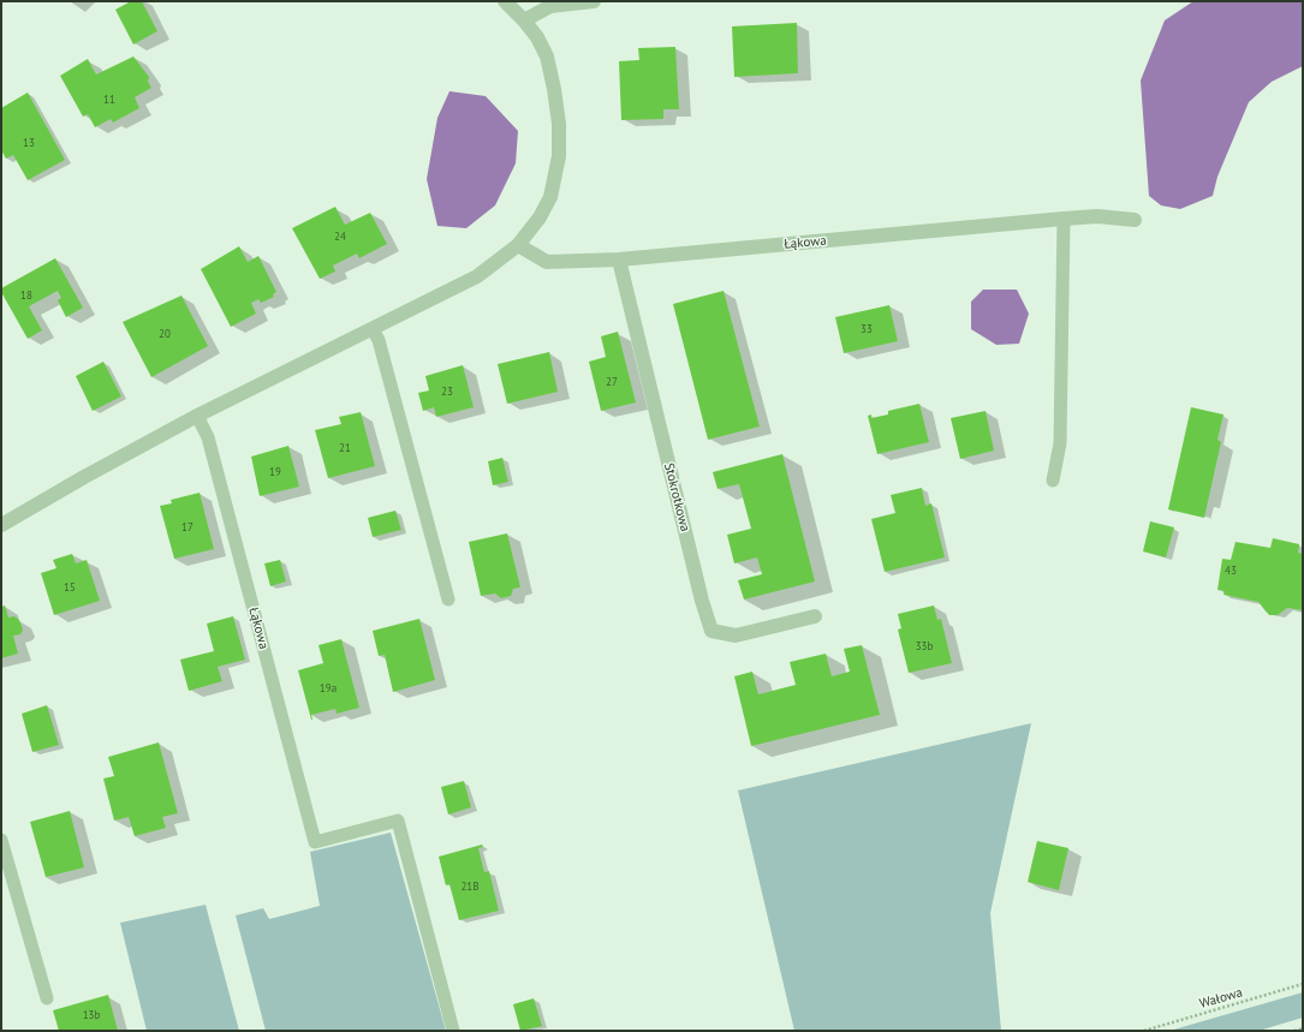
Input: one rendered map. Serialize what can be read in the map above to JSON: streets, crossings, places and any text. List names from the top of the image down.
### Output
{
  "streets": {
    "street": ["Łąkowa", "Stokrotkowa"],
    "path": ["Wałowa"]
  },
  "crossings": [
    ["Łąkowa", "Stokrotkowa"]
  ],
  "house_numbers": [
    "11",
    "13",
    "24",
    "18",
    "33",
    "20",
    "27",
    "23",
    "21",
    "19",
    "17",
    "43",
    "15",
    "33b",
    "19a",
    "21B",
    "13b"
  ]
}
